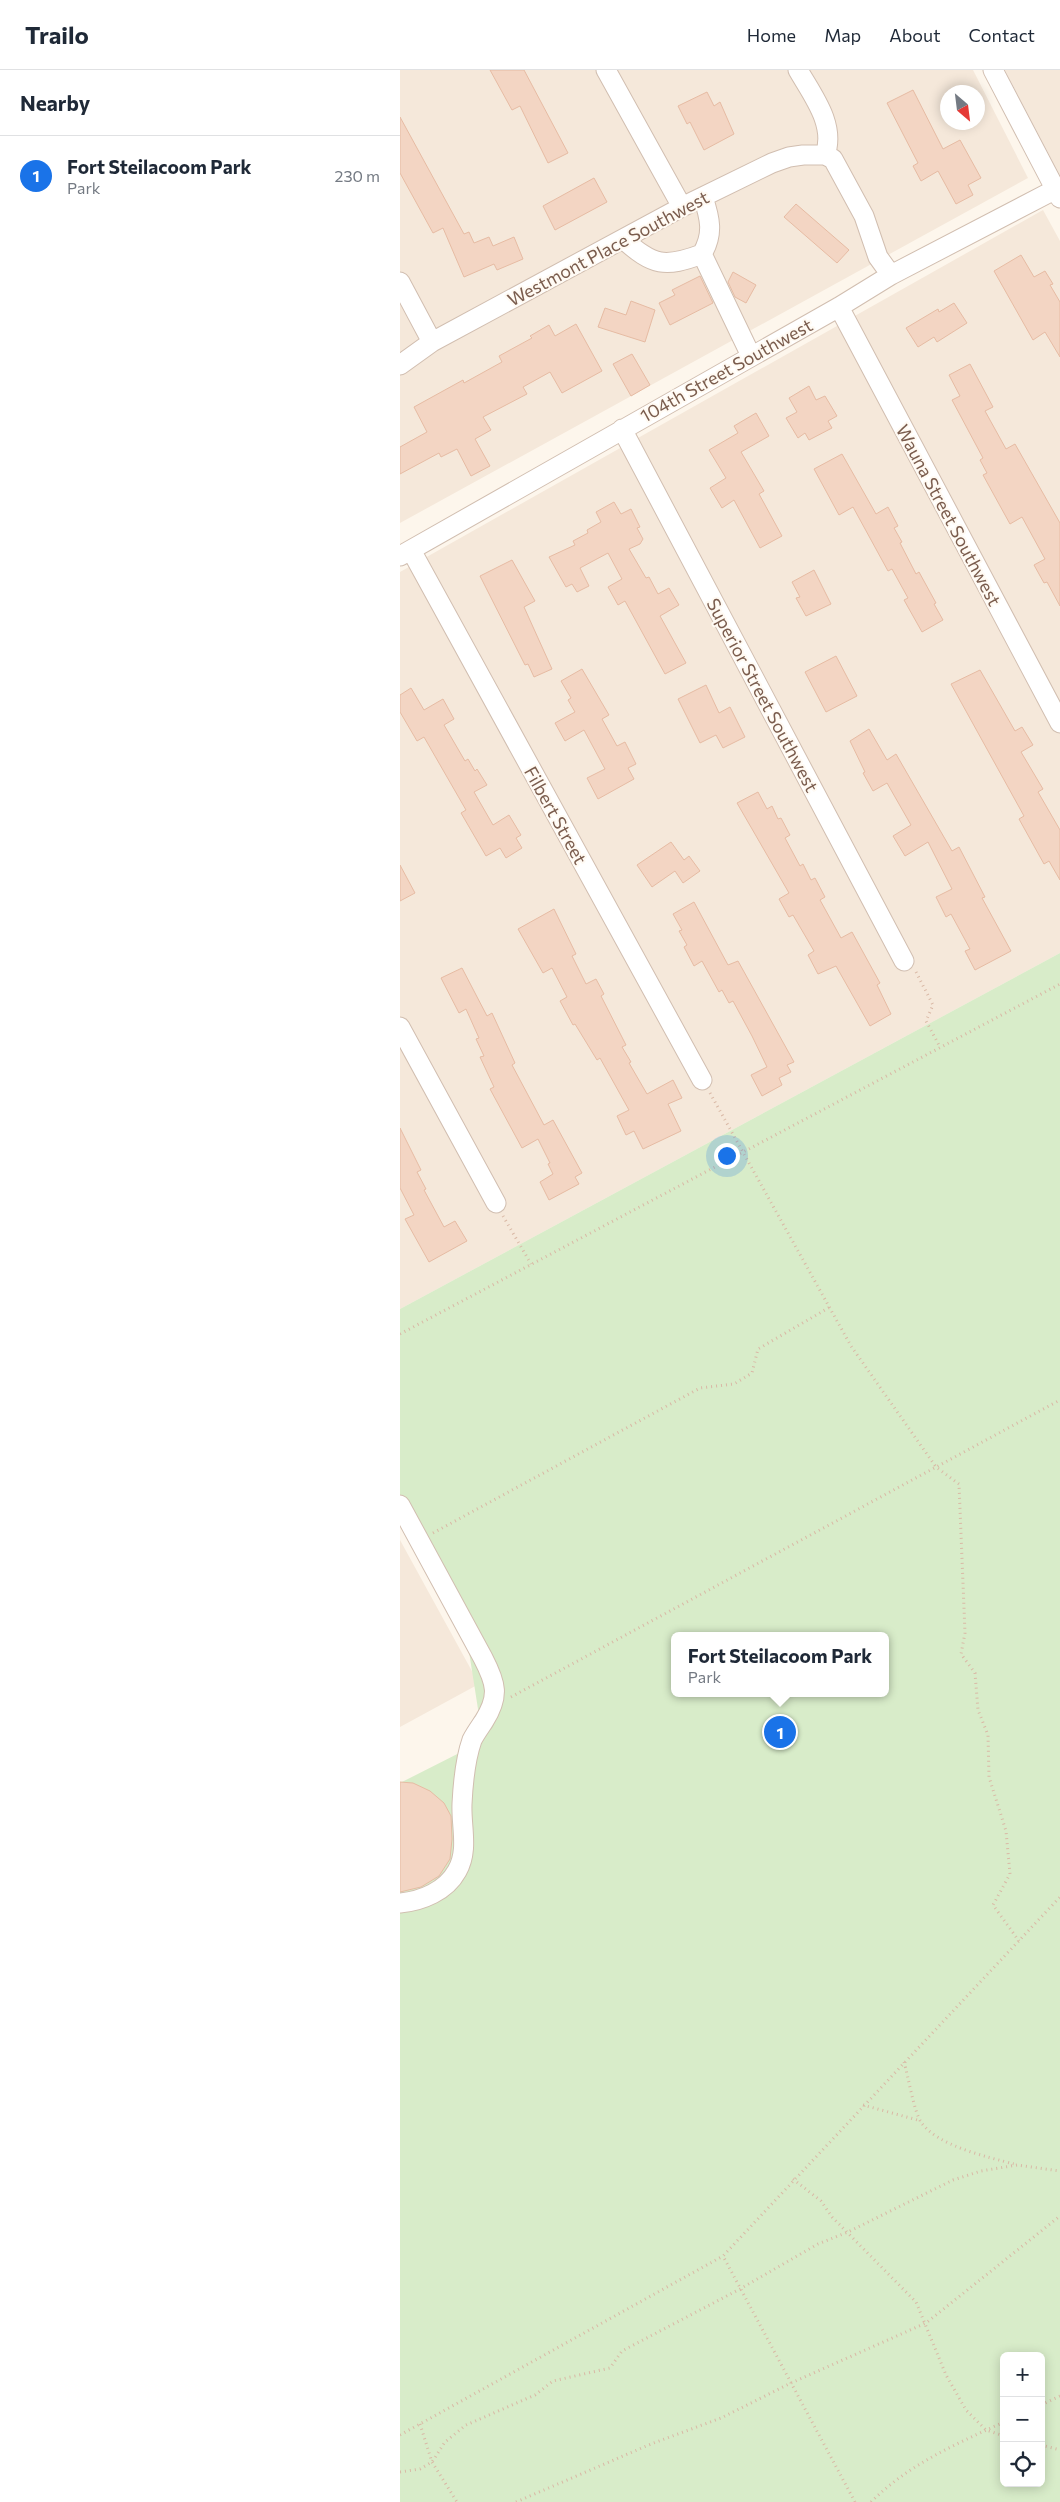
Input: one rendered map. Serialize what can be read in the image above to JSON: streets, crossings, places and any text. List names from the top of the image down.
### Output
{
  "streets": {
    "street": [
      "Westmont Place Southwest",
      "104th Street Southwest",
      "Wauna Street Southwest",
      "Superior Street Southwest",
      "Filbert Street"
    ]
  },
  "crossings": [
    ["104th Street Southwest", "Wauna Street Southwest"],
    ["104th Street Southwest", "Superior Street Southwest"],
    ["104th Street Southwest", "Filbert Street"]
  ],
  "north": "bottom right",
  "page": {
    "header": "Trailo",
    "nav": [
      "Home",
      "Map",
      "About",
      "Contact"
    ],
    "heading": "Nearby",
    "list": [
      {
        "mark": "1",
        "name": "Fort Steilacoom Park",
        "note": "Park",
        "value": "230 m"
      }
    ],
    "popup": ["Fort Steilacoom Park", "Park"],
    "pins": "1",
    "map_buttons": ["+", "−"]
  }
}
